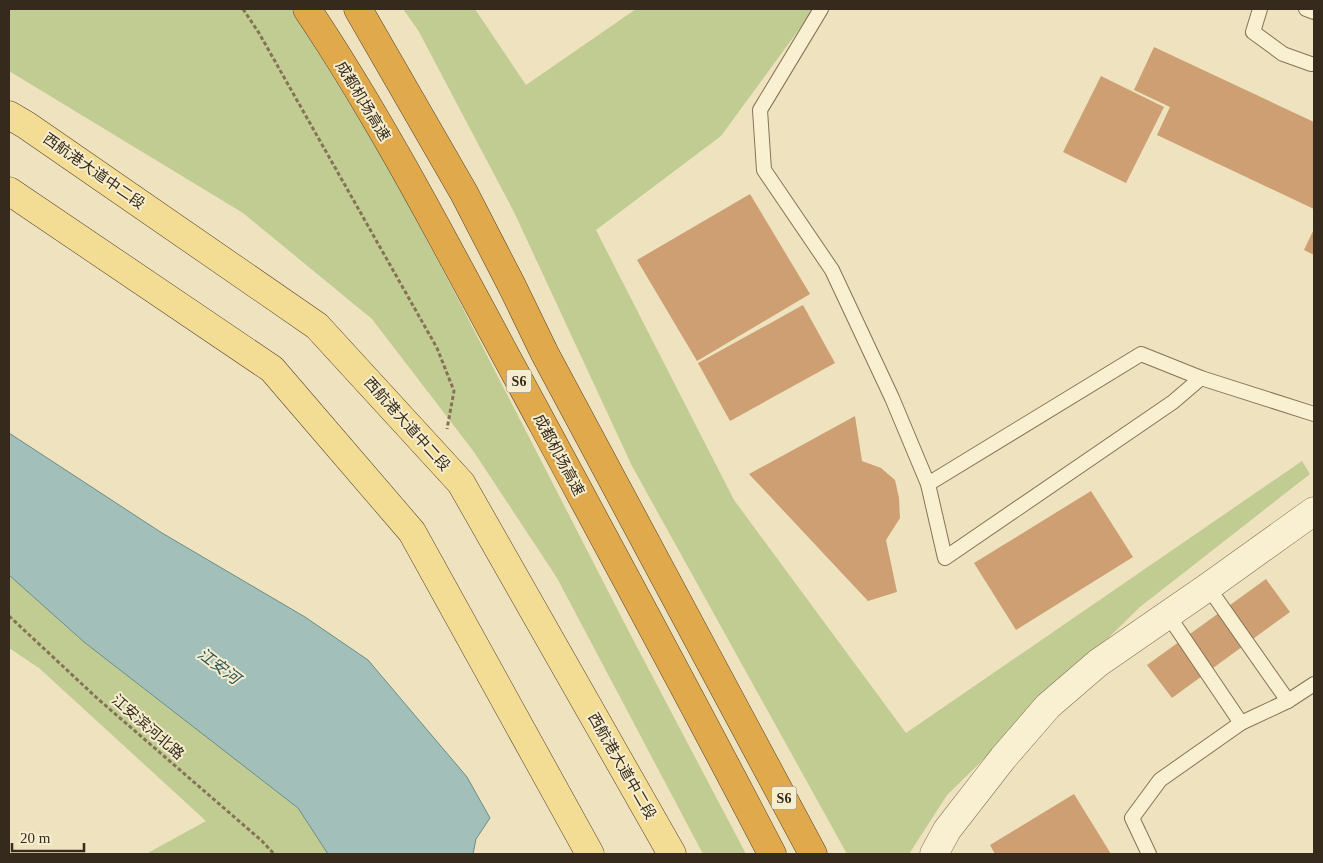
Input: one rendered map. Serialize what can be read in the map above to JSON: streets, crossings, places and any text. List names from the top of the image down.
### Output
{
  "streets": {
    "highway": ["成都机场高速", "S6"],
    "main road": ["西航港大道中二段"],
    "path": ["江安滨河北路"]
  },
  "water": ["江安河"],
  "scale_bar": "20 m"
}
